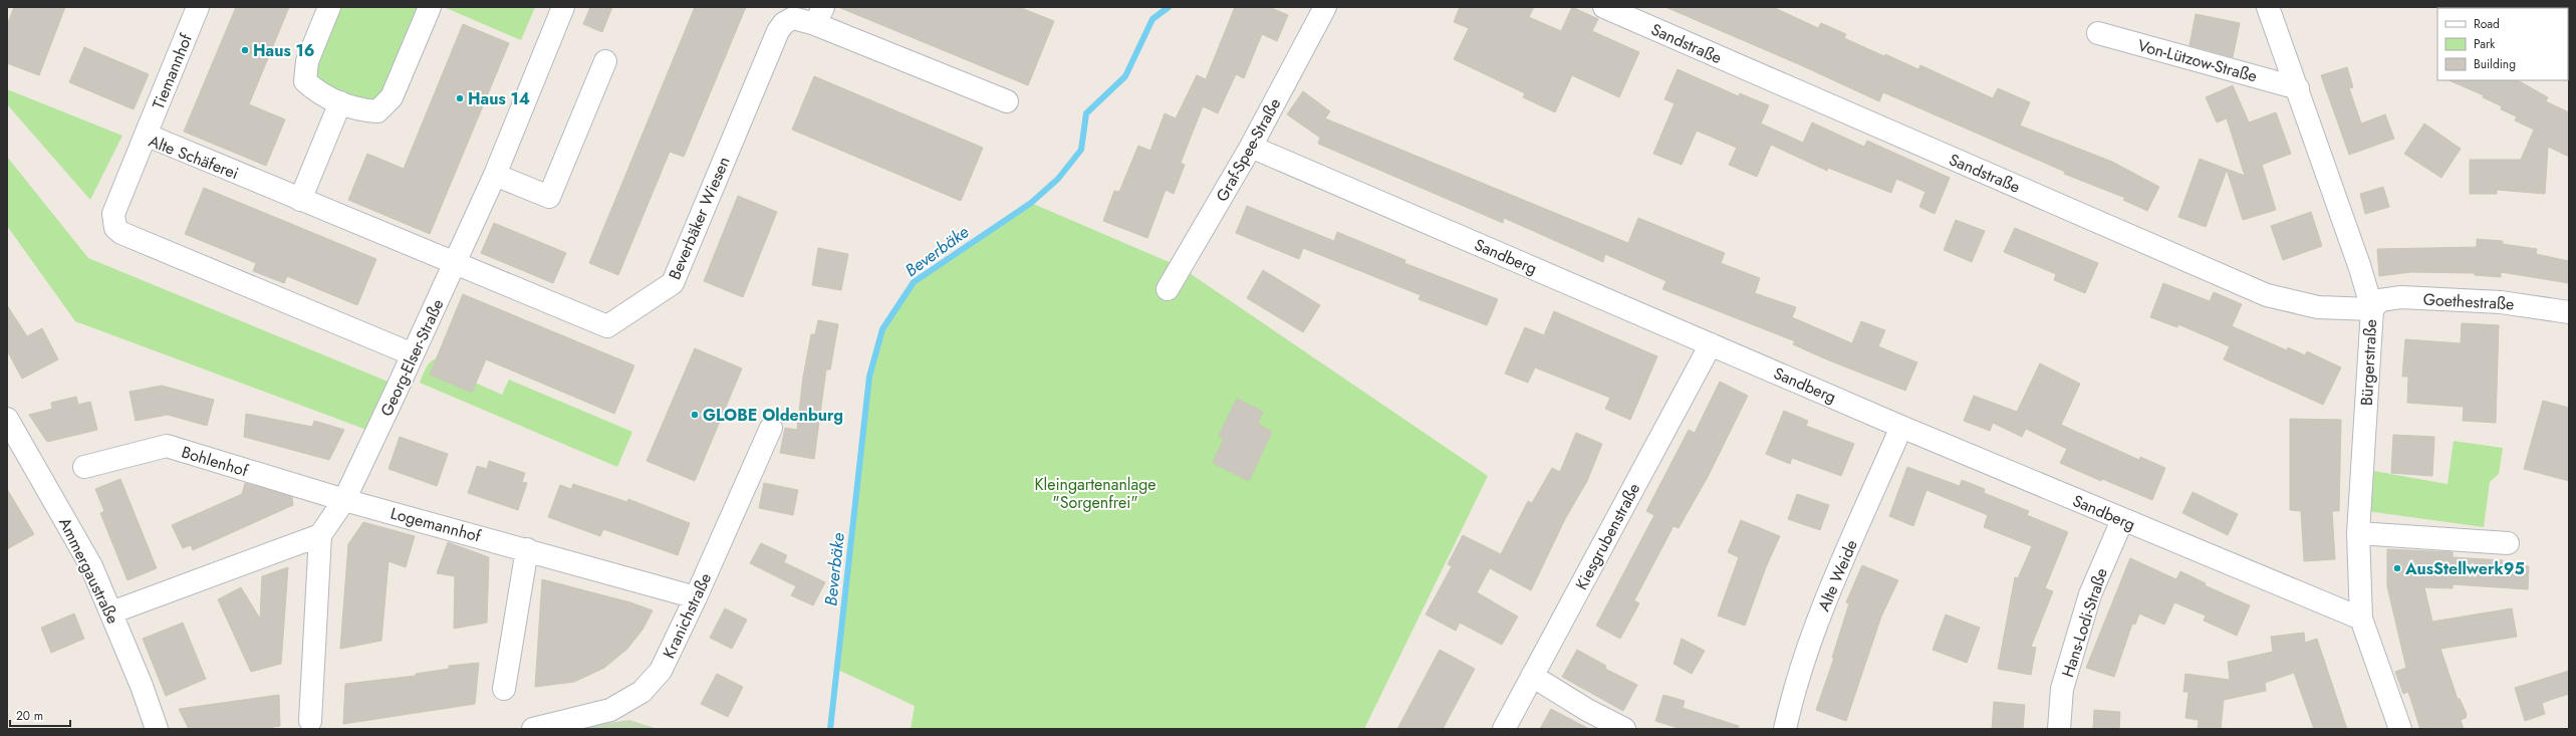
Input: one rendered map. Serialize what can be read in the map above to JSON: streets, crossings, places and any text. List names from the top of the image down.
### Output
{
  "streets": {
    "street": [
      "Sandstraße",
      "Von-Lützow-Straße",
      "Tiemannhof",
      "Graf-Spee-Straße",
      "Alte Schäferei",
      "Beverbäker Wiesen",
      "Sandberg",
      "Goethestraße",
      "Georg-Elser-Straße",
      "Bürgerstraße",
      "Bohlenhof",
      "Logemannhof",
      "Kiesgrubenstraße",
      "Ammergaustraße",
      "Alte Weide",
      "Kranichstraße",
      "Hans-Lodi-Straße"
    ]
  },
  "crossings": [
    ["Sandstraße", "Goethestraße"],
    ["Sandstraße", "Bürgerstraße"],
    ["Von-Lützow-Straße", "Bürgerstraße"],
    ["Tiemannhof", "Alte Schäferei"],
    ["Graf-Spee-Straße", "Sandberg"],
    ["Alte Schäferei", "Beverbäker Wiesen"],
    ["Alte Schäferei", "Georg-Elser-Straße"],
    ["Beverbäker Wiesen", "Georg-Elser-Straße"],
    ["Sandberg", "Bürgerstraße"],
    ["Sandberg", "Kiesgrubenstraße"],
    ["Sandberg", "Alte Weide"],
    ["Sandberg", "Hans-Lodi-Straße"],
    ["Goethestraße", "Bürgerstraße"],
    ["Georg-Elser-Straße", "Bohlenhof"],
    ["Georg-Elser-Straße", "Logemannhof"],
    ["Bohlenhof", "Logemannhof"],
    ["Logemannhof", "Kranichstraße"]
  ],
  "water": ["Beverbäke"],
  "parks": ["Kleingartenanlage \"Sorgenfrei\""],
  "places": [
    "Haus 16",
    "Haus 14",
    "GLOBE Oldenburg",
    "AusStellwerk95"
  ],
  "legend": ["Road", "Park", "Building"],
  "scale_bar": "20 m"
}
